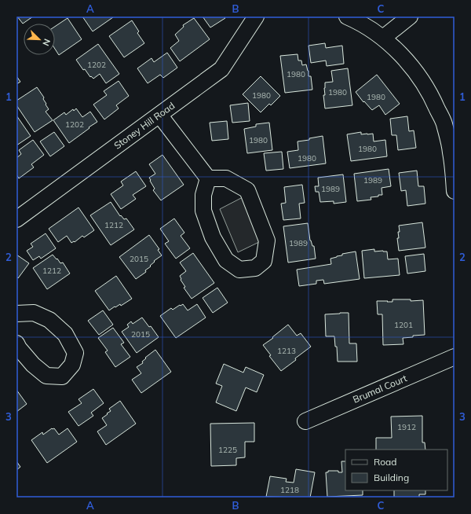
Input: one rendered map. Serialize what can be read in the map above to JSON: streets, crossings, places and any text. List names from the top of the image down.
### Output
{
  "streets": {
    "street": ["Stoney Hill Road", "Brumal Court"]
  },
  "house_numbers": [
    "1202",
    "1980",
    "1980",
    "1980",
    "1980",
    "1202",
    "1980",
    "1980",
    "1980",
    "1989",
    "1989",
    "1212",
    "1989",
    "2015",
    "1212",
    "1201",
    "2015",
    "1213",
    "1912",
    "1225",
    "1218"
  ],
  "legend": ["Road", "Building"],
  "north": "bottom right",
  "grid": {
    "columns": ["A", "B", "C"],
    "rows": ["1", "2", "3"]
  }
}
